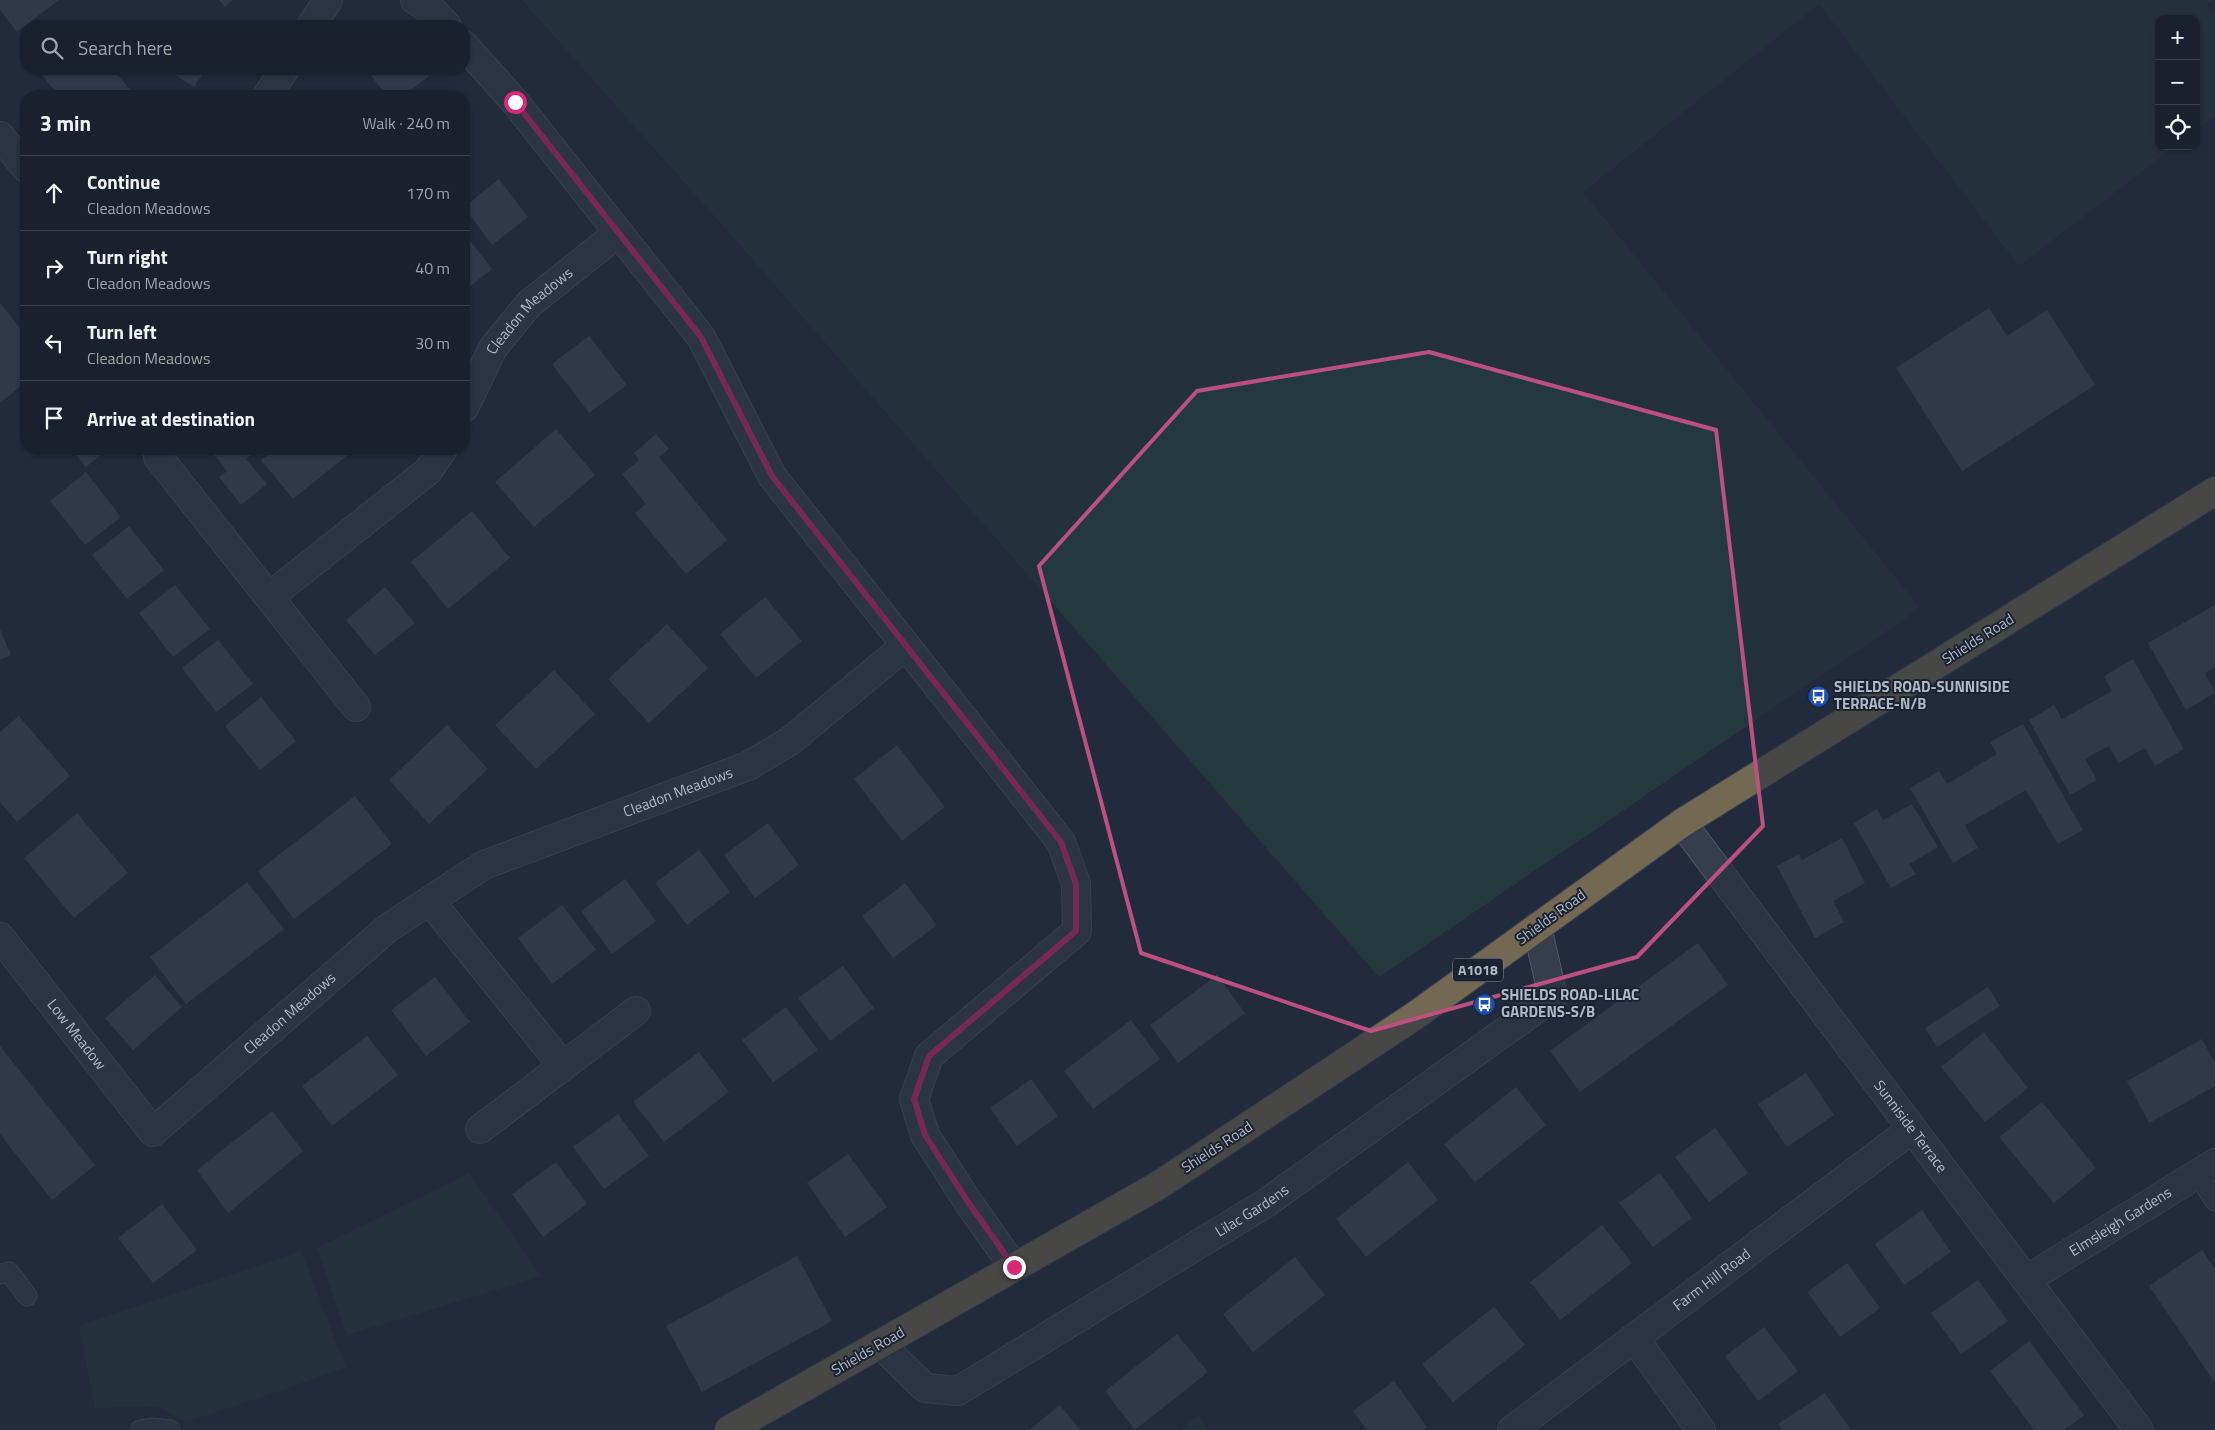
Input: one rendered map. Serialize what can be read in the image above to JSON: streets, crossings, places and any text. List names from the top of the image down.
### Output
{
  "streets": {
    "highway": ["Shields Road", "A1018"],
    "street": [
      "Cleadon Meadows",
      "Low Meadow",
      "Sunniside Terrace",
      "Lilac Gardens",
      "Elmsleigh Gardens",
      "Farm Hill Road"
    ]
  },
  "crossings": [
    ["Cleadon Meadows", "Low Meadow"],
    ["Shields Road", "Sunniside Terrace"],
    ["Shields Road", "Lilac Gardens"],
    ["Sunniside Terrace", "Elmsleigh Gardens"],
    ["Sunniside Terrace", "Farm Hill Road"]
  ],
  "places": {
    "bus stop": ["SHIELDS ROAD-SUNNISIDE TERRACE-N/B", "SHIELDS ROAD-LILAC GARDENS-S/B"]
  },
  "page": {
    "map_buttons": ["+", "−"],
    "search": "Search here",
    "heading": ["3 min", "Walk · 240 m"],
    "list": [
      ["Continue", "Cleadon Meadows", "170 m"],
      ["Turn right", "Cleadon Meadows", "40 m"],
      ["Turn left", "Cleadon Meadows", "30 m"],
      "Arrive at destination"
    ]
  }
}
